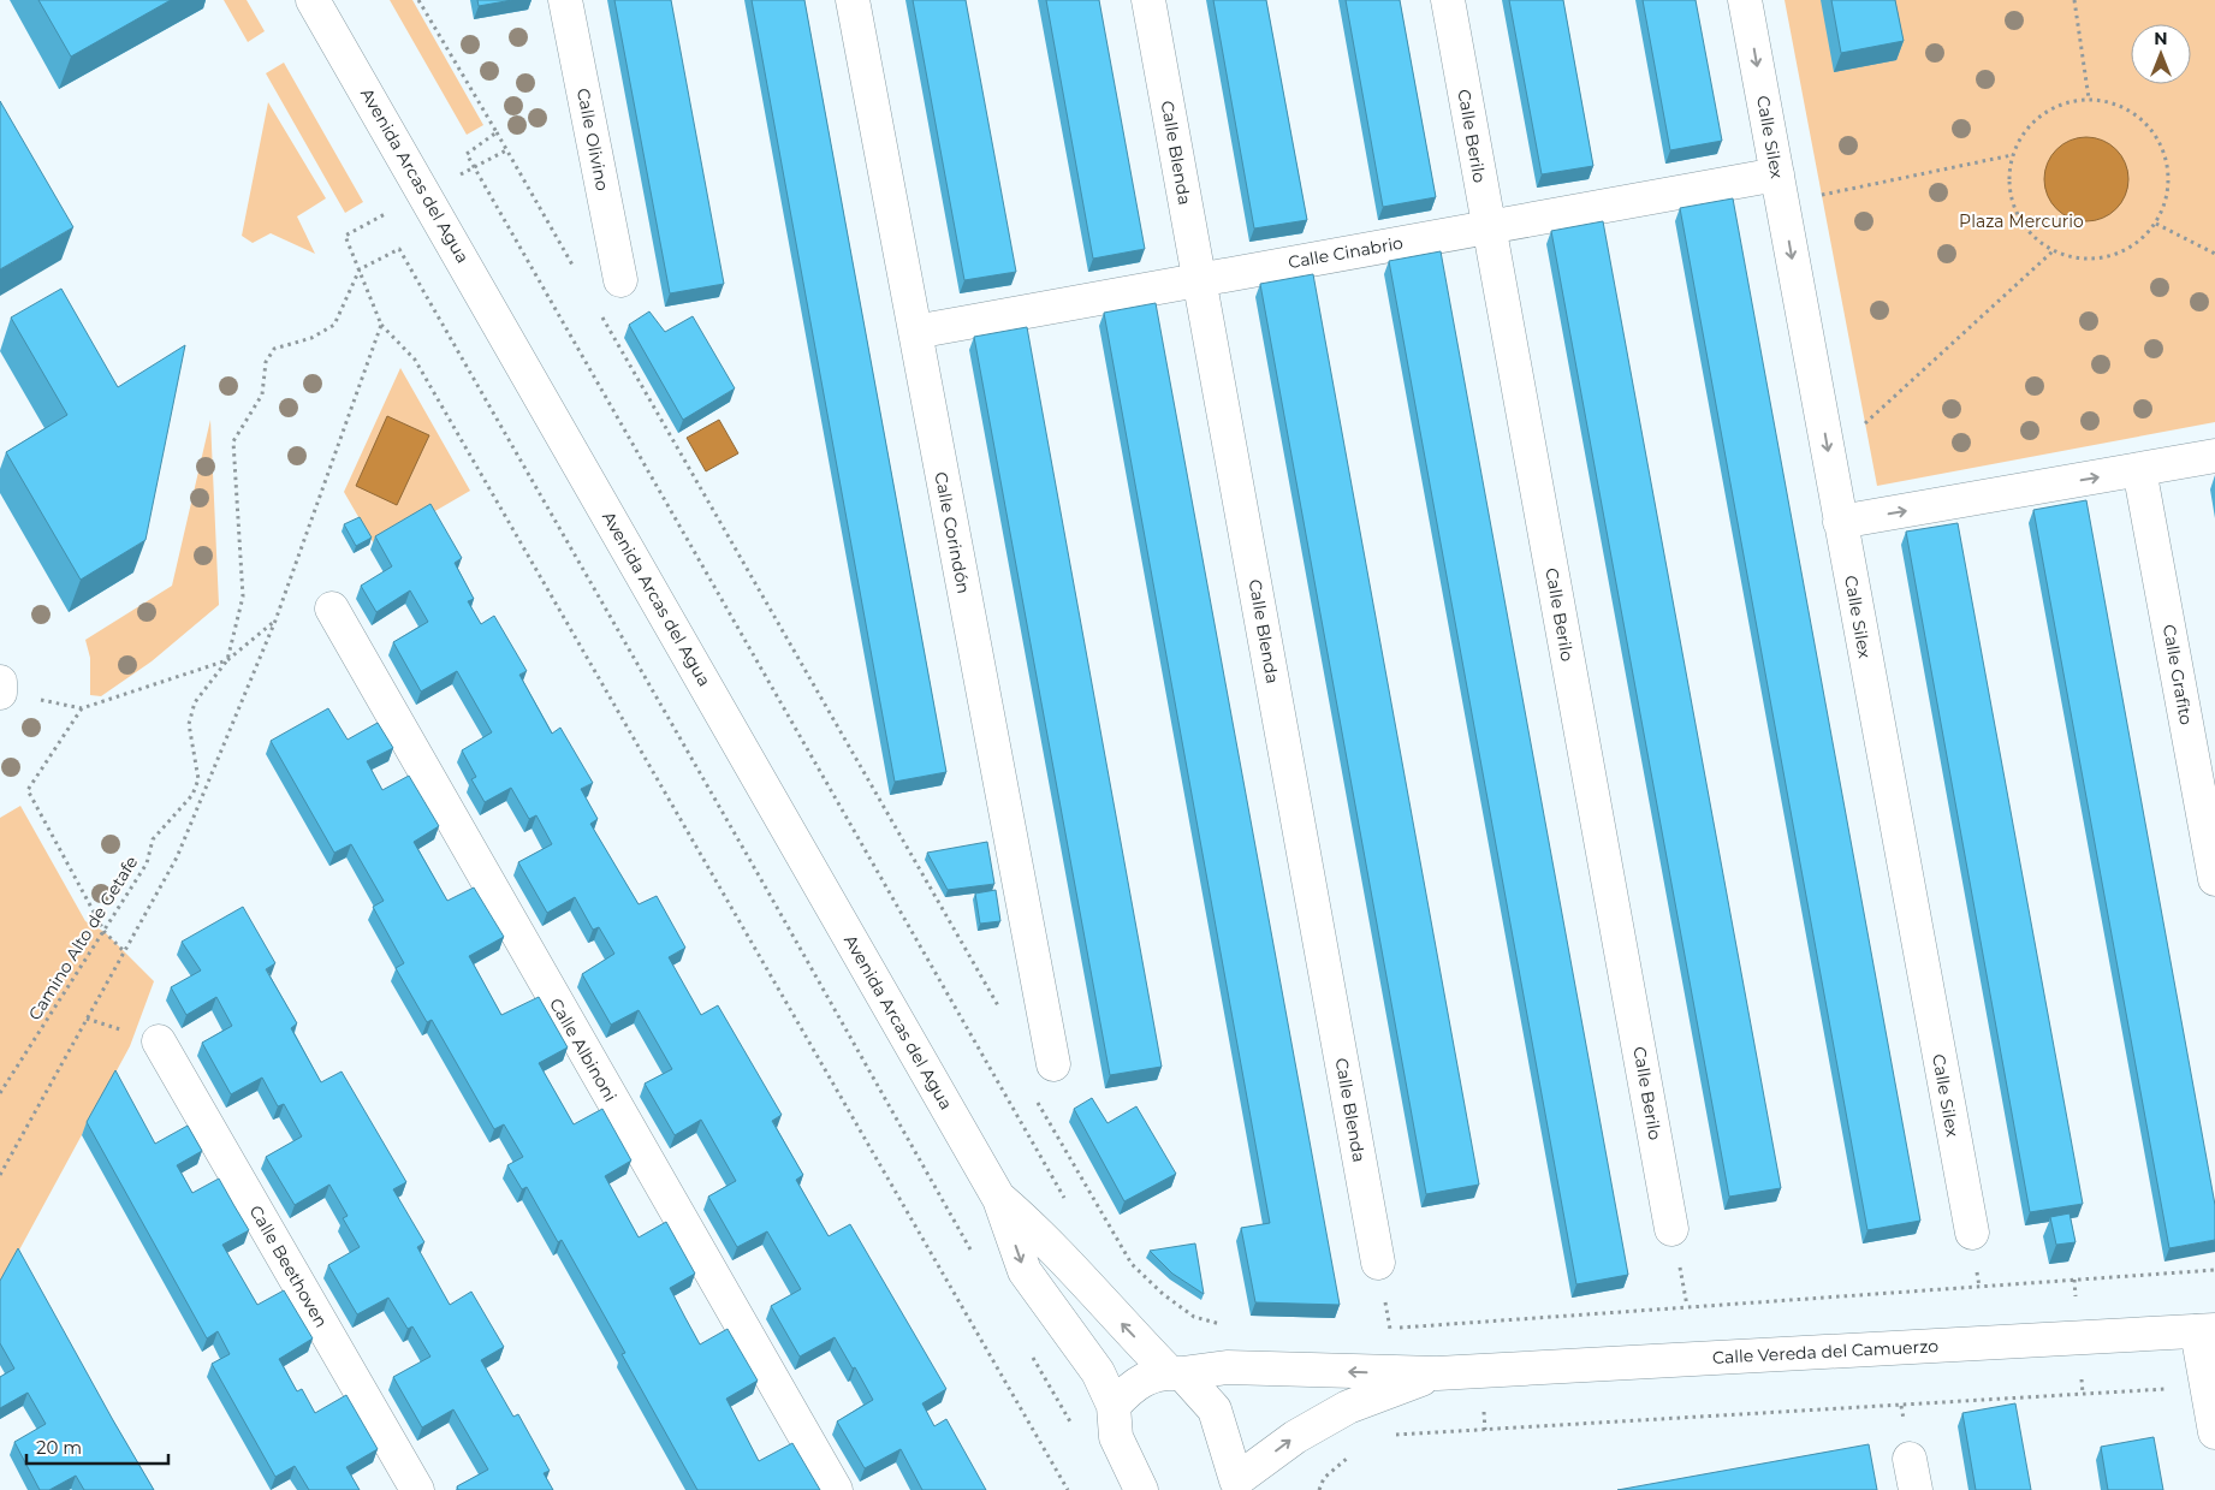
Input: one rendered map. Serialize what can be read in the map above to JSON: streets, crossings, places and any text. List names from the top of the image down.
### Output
{
  "streets": {
    "street": [
      "Calle Berilo",
      "Calle Silex",
      "Calle Olivino",
      "Calle Blenda",
      "Avenida Arcas del Agua",
      "Calle Cinabrio",
      "Calle Corindón",
      "Calle Grafito",
      "Calle Albinoni",
      "Calle Beethoven",
      "Calle Vereda del Camuerzo"
    ],
    "path": ["Camino Alto de Getafe"]
  },
  "crossings": [
    ["Calle Berilo", "Calle Cinabrio"],
    ["Calle Silex", "Calle Cinabrio"],
    ["Calle Blenda", "Calle Cinabrio"],
    ["Avenida Arcas del Agua", "Calle Vereda del Camuerzo"],
    ["Calle Cinabrio", "Calle Corindón"]
  ],
  "one_way": ["Calle Silex"],
  "parks": ["Plaza Mercurio"],
  "scale_bar": "20 m",
  "north": "top"
}
